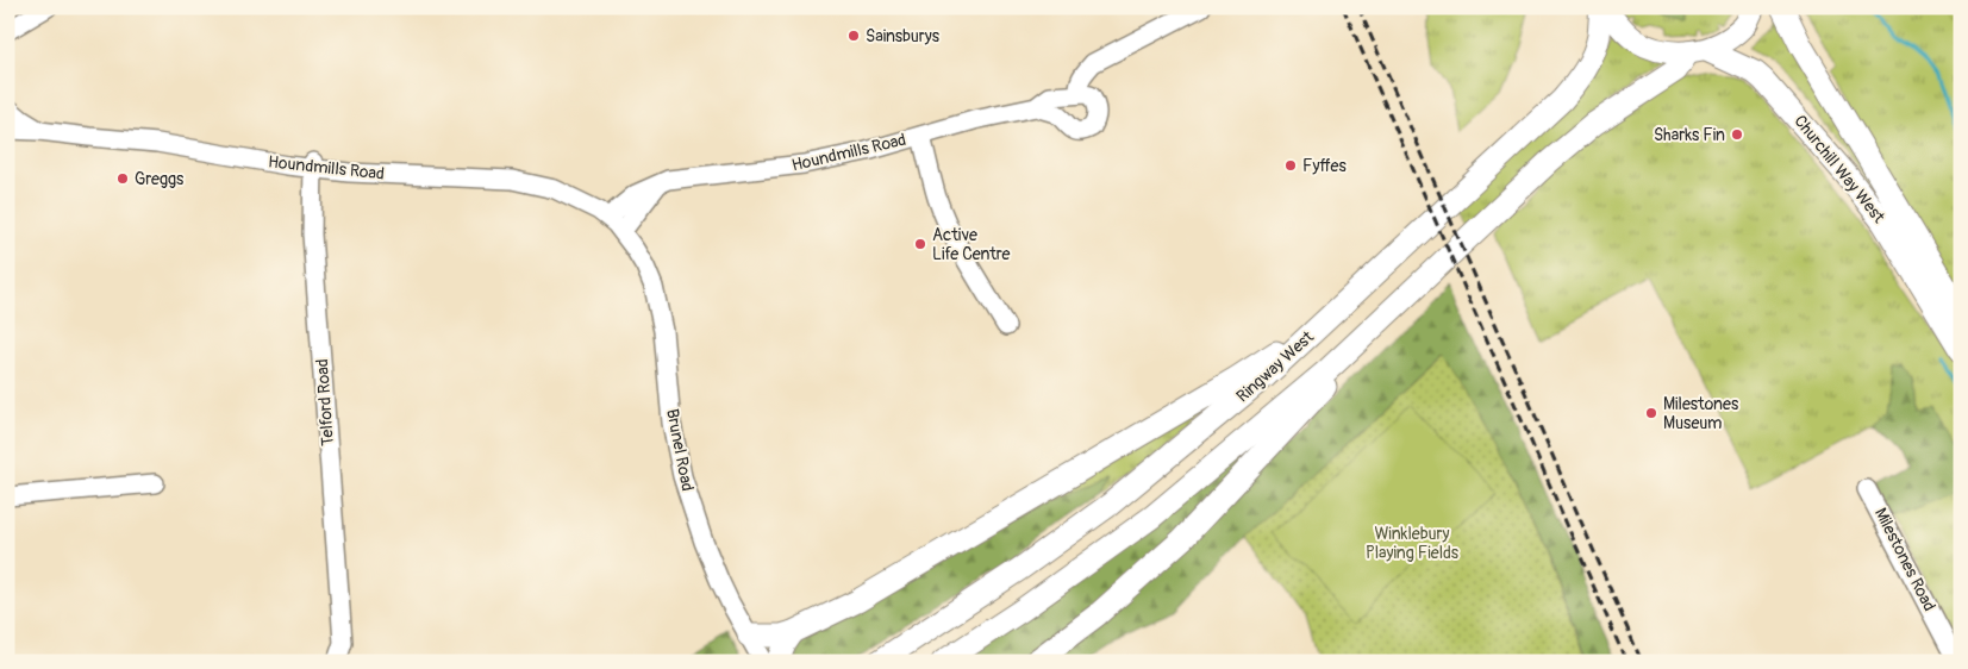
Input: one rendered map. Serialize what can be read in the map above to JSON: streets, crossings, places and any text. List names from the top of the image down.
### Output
{
  "streets": {
    "main road": ["Churchill Way West", "Ringway West"],
    "street": [
      "Houndmills Road",
      "Telford Road",
      "Brunel Road",
      "Milestones Road"
    ]
  },
  "crossings": [
    ["Houndmills Road", "Telford Road"],
    ["Houndmills Road", "Brunel Road"],
    ["Churchill Way West", "Ringway West"]
  ],
  "parks": ["Winklebury Playing Fields"],
  "places": [
    "Sainsburys",
    "Sharks Fin",
    "Fyffes",
    "Greggs",
    "Active Life Centre",
    "Milestones Museum"
  ]
}
